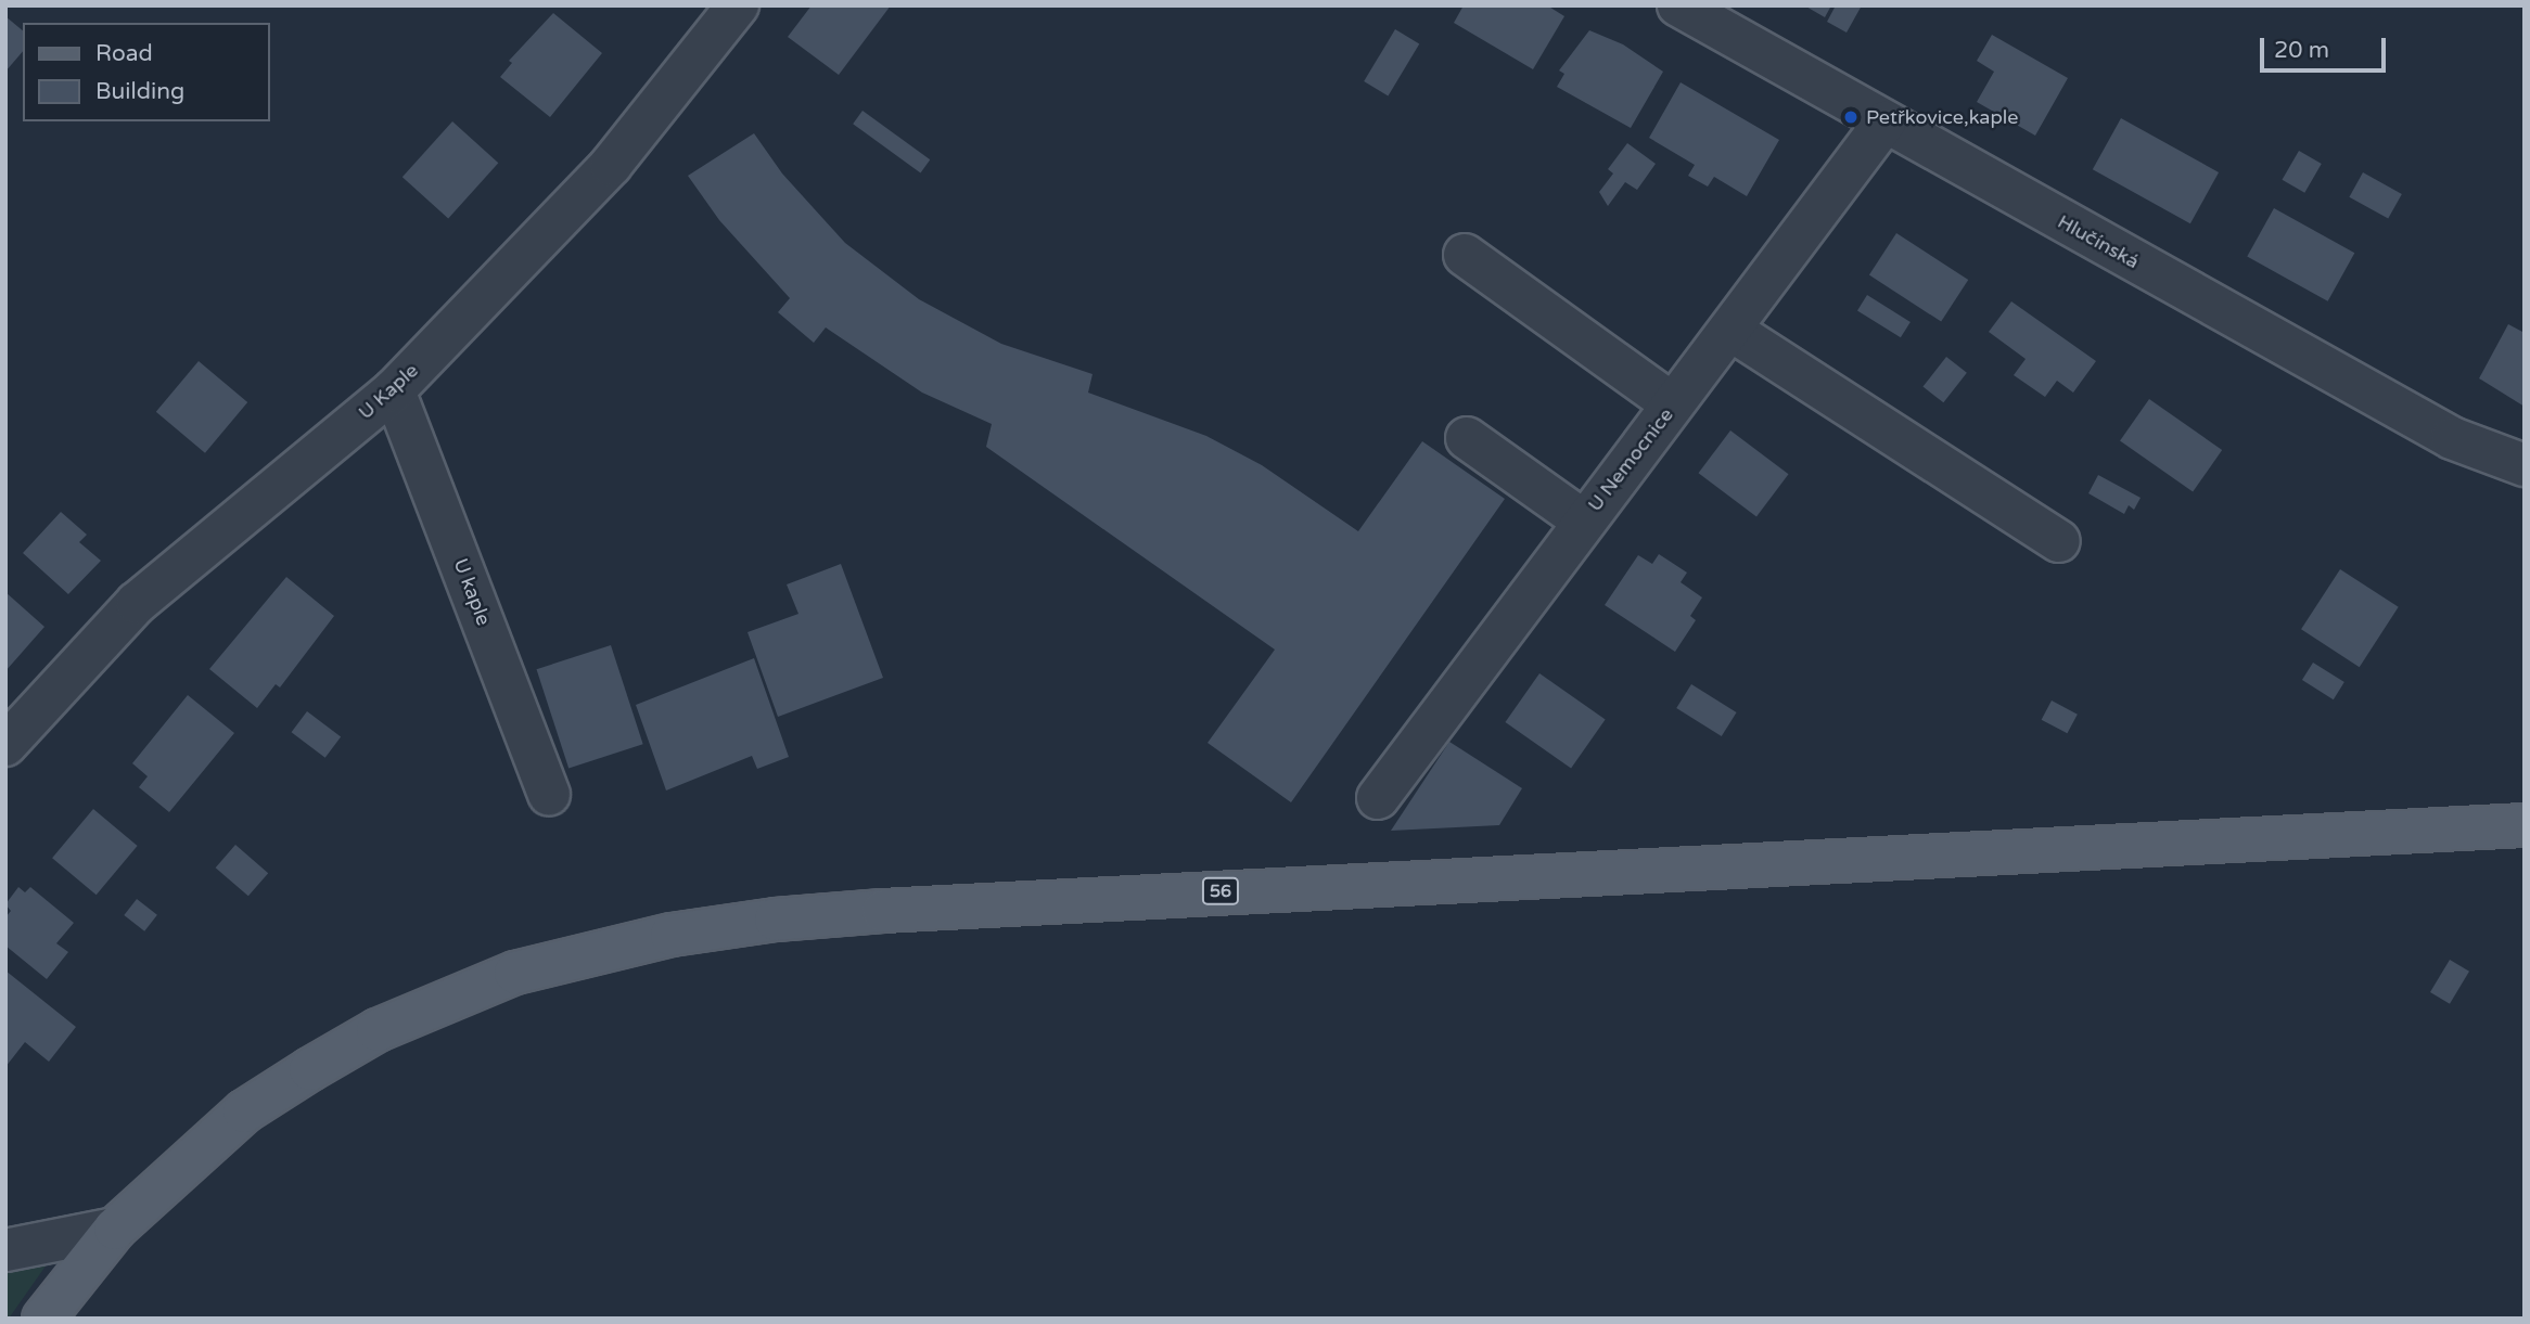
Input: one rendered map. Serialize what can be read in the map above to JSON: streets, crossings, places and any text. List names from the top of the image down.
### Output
{
  "streets": {
    "main road": ["56"],
    "street": [
      "Hlučínská",
      "U Kaple",
      "U Nemocnice",
      "U kaple"
    ]
  },
  "crossings": [
    ["Hlučínská", "U Nemocnice"],
    ["U Kaple", "U kaple"]
  ],
  "places": ["Petřkovice,kaple"],
  "legend": ["Road", "Building"],
  "scale_bar": "20 m"
}
